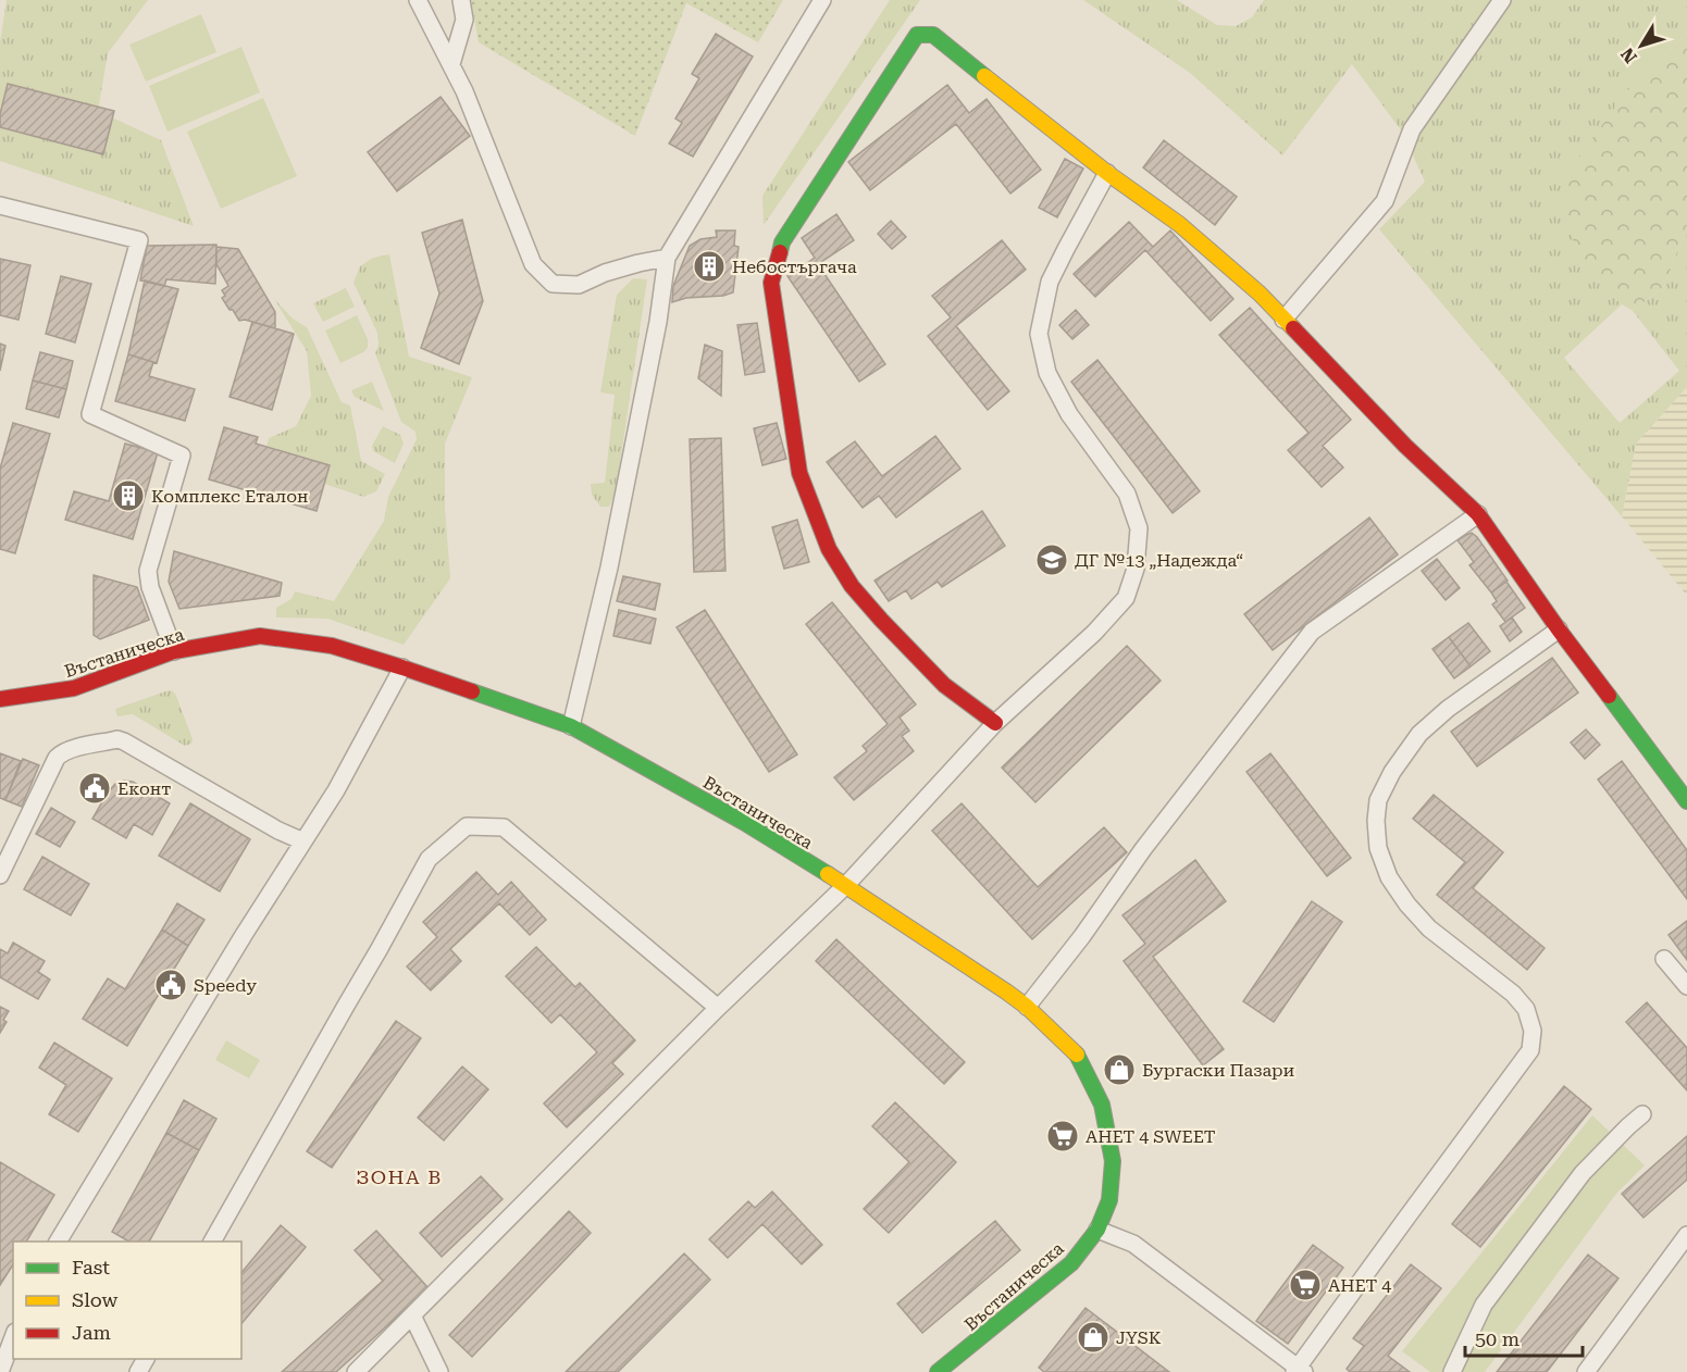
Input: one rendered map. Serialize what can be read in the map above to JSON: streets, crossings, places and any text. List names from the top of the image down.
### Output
{
  "streets": {
    "street": ["Въстаническа"]
  },
  "districts": ["ЗОНА В"],
  "places": {
    "building": ["Небостъргача", "Комплекс Еталон"],
    "school or university": ["ДГ №13 „Надежда“"],
    "public building": ["Еконт", "Speedy"],
    "shop": ["Бургаски Пазари", "JYSK"],
    "supermarket": ["АНЕТ 4 SWEET", "АНЕТ 4"]
  },
  "legend": ["Fast", "Slow", "Jam"],
  "scale_bar": "50 m",
  "north": "bottom left"
}
